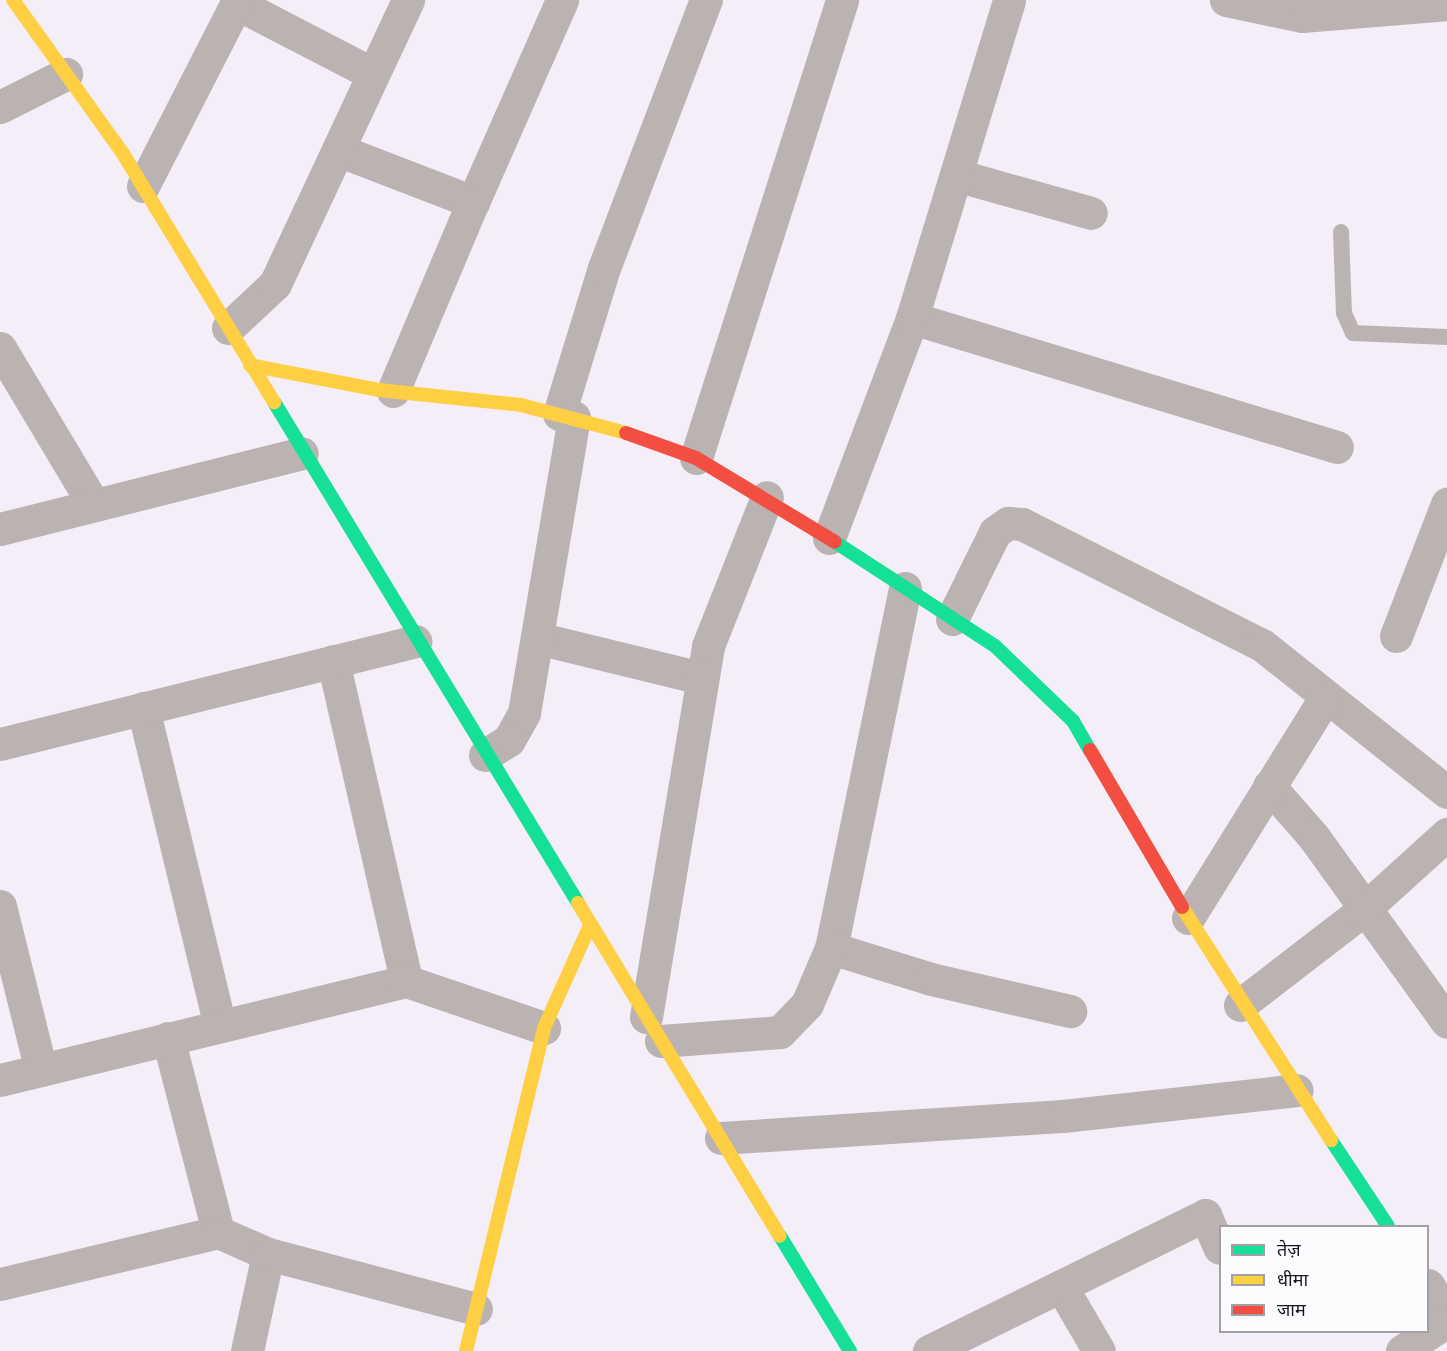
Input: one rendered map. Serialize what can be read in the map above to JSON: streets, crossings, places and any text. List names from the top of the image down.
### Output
{
  "legend": ["तेज़", "धीमा", "जाम"]
}
